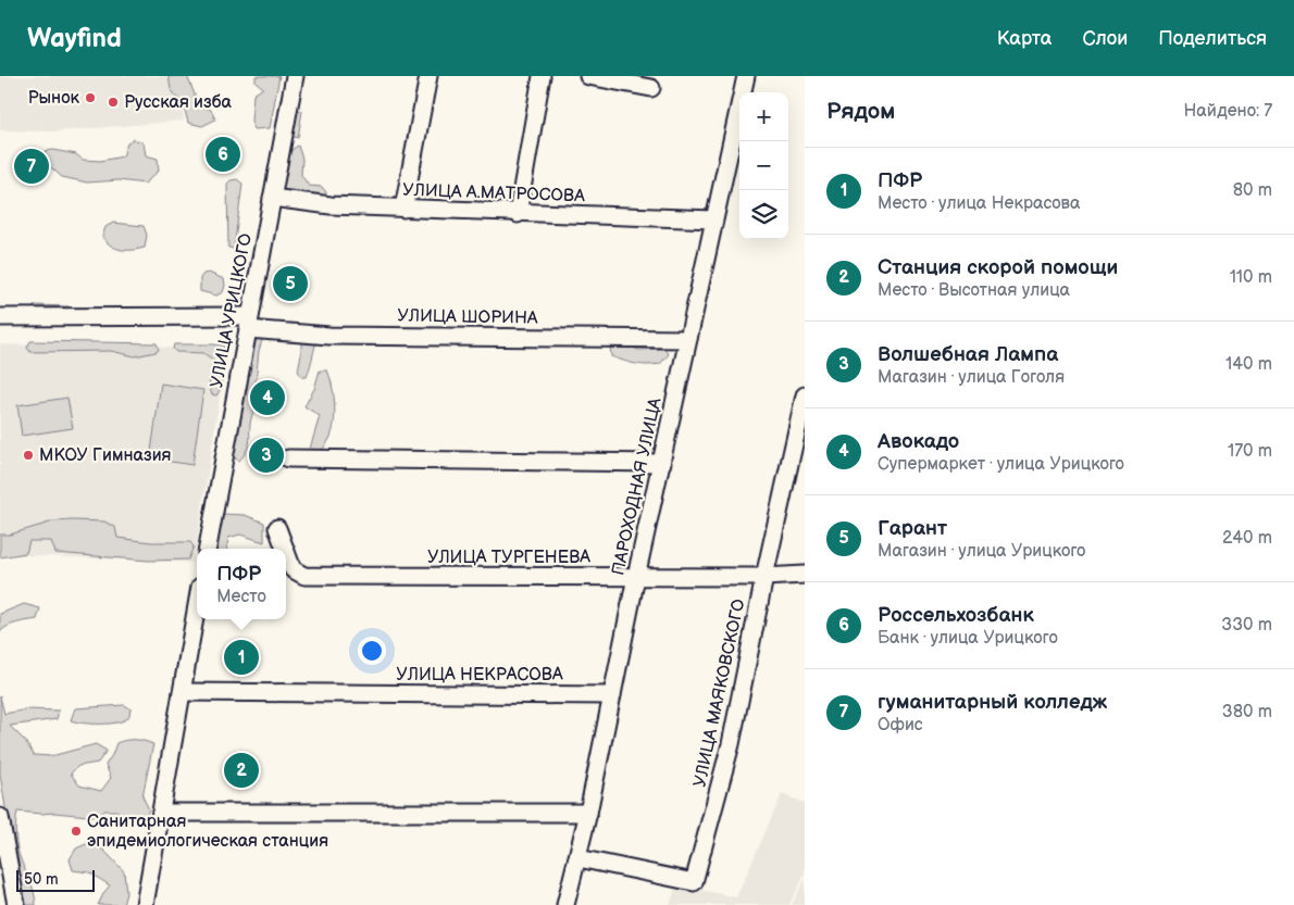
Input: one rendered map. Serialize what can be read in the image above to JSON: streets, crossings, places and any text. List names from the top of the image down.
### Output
{
  "streets": {
    "street": [
      "УЛИЦА А.МАТРОСОВА",
      "УЛИЦА УРИЦКОГО",
      "УЛИЦА ШОРИНА",
      "ПАРОХОДНАЯ УЛИЦА",
      "УЛИЦА ТУРГЕНЕВА",
      "УЛИЦА НЕКРАСОВА",
      "УЛИЦА МАЯКОВСКОГО"
    ]
  },
  "crossings": [
    ["УЛИЦА А.МАТРОСОВА", "УЛИЦА УРИЦКОГО"],
    ["УЛИЦА А.МАТРОСОВА", "ПАРОХОДНАЯ УЛИЦА"],
    ["УЛИЦА УРИЦКОГО", "УЛИЦА ШОРИНА"],
    ["УЛИЦА ШОРИНА", "ПАРОХОДНАЯ УЛИЦА"],
    ["ПАРОХОДНАЯ УЛИЦА", "УЛИЦА ТУРГЕНЕВА"],
    ["ПАРОХОДНАЯ УЛИЦА", "УЛИЦА НЕКРАСОВА"],
    ["ПАРОХОДНАЯ УЛИЦА", "УЛИЦА МАЯКОВСКОГО"],
    ["УЛИЦА ТУРГЕНЕВА", "УЛИЦА МАЯКОВСКОГО"]
  ],
  "places": [
    "Рынок",
    "Русская изба",
    "МКОУ Гимназия",
    "Санитарная эпидемиологическая станция"
  ],
  "scale_bar": "50 m",
  "page": {
    "header": "Wayfind",
    "nav": ["Карта", "Слои", "Поделиться"],
    "heading": ["Рядом", "Найдено: 7"],
    "map_buttons": ["+", "−"],
    "pins": [
      "6",
      "7",
      "5",
      "4",
      "3",
      "1",
      "2"
    ],
    "list": [
      {
        "mark": "1",
        "name": "ПФР",
        "note": "Место · улица Некрасова",
        "value": "80 m"
      },
      {
        "mark": "2",
        "name": "Станция скорой помощи",
        "note": "Место · Высотная улица",
        "value": "110 m"
      },
      {
        "mark": "3",
        "name": "Волшебная Лампа",
        "note": "Магазин · улица Гоголя",
        "value": "140 m"
      },
      {
        "mark": "4",
        "name": "Авокадо",
        "note": "Супермаркет · улица Урицкого",
        "value": "170 m"
      },
      {
        "mark": "5",
        "name": "Гарант",
        "note": "Магазин · улица Урицкого",
        "value": "240 m"
      },
      {
        "mark": "6",
        "name": "Россельхозбанк",
        "note": "Банк · улица Урицкого",
        "value": "330 m"
      },
      {
        "mark": "7",
        "name": "гуманитарный колледж",
        "note": "Офис",
        "value": "380 m"
      }
    ],
    "popup": ["ПФР", "Место"],
    "scale": "50 m"
  }
}
